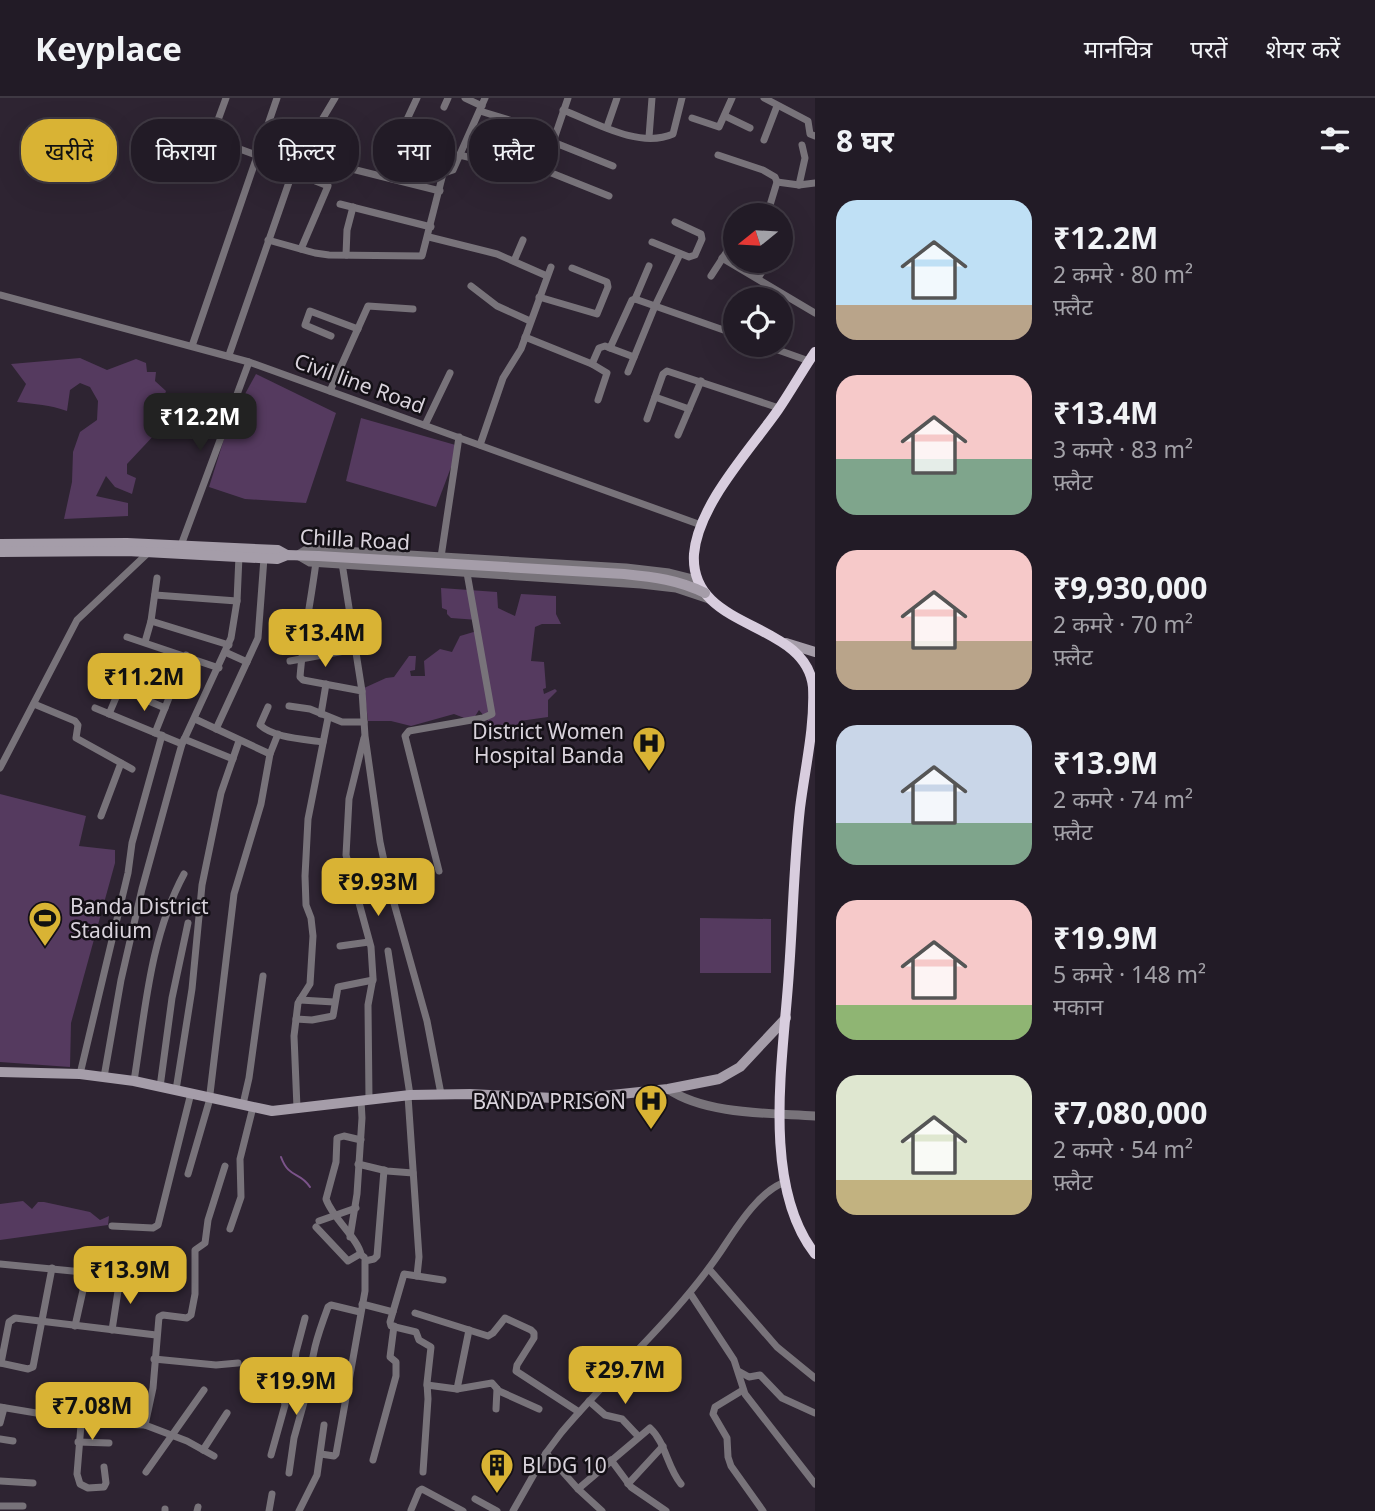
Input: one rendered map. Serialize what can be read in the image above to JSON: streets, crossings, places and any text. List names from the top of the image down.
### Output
{
  "streets": {
    "main road": ["Chilla Road"],
    "street": ["Civil line Road"]
  },
  "places": {
    "hospital": ["District Women Hospital Banda", "BANDA PRISON"],
    "sports": ["Banda District Stadium"],
    "building": ["BLDG 10"]
  },
  "north": "left",
  "page": {
    "header": "Keyplace",
    "nav": ["मानचित्र", "परतें", "शेयर करें"],
    "heading": "8 घर",
    "chip": [
      "खरीदें",
      "किराया",
      "फ़िल्टर",
      "नया",
      "फ़्लैट"
    ],
    "list": [
      {
        "name": "₹12.2M",
        "note": "2 कमरे · 80 m² · फ़्लैट"
      },
      {
        "name": "₹13.4M",
        "note": "3 कमरे · 83 m² · फ़्लैट"
      },
      {
        "name": "₹9,930,000",
        "note": "2 कमरे · 70 m² · फ़्लैट"
      },
      {
        "name": "₹13.9M",
        "note": "2 कमरे · 74 m² · फ़्लैट"
      },
      {
        "name": "₹19.9M",
        "note": "5 कमरे · 148 m² · मकान"
      },
      {
        "name": "₹7,080,000",
        "note": "2 कमरे · 54 m² · फ़्लैट"
      }
    ],
    "price": [
      "₹12.2M",
      "₹13.4M",
      "₹11.2M",
      "₹9.93M",
      "₹13.9M",
      "₹29.7M",
      "₹19.9M",
      "₹7.08M"
    ]
  }
}
